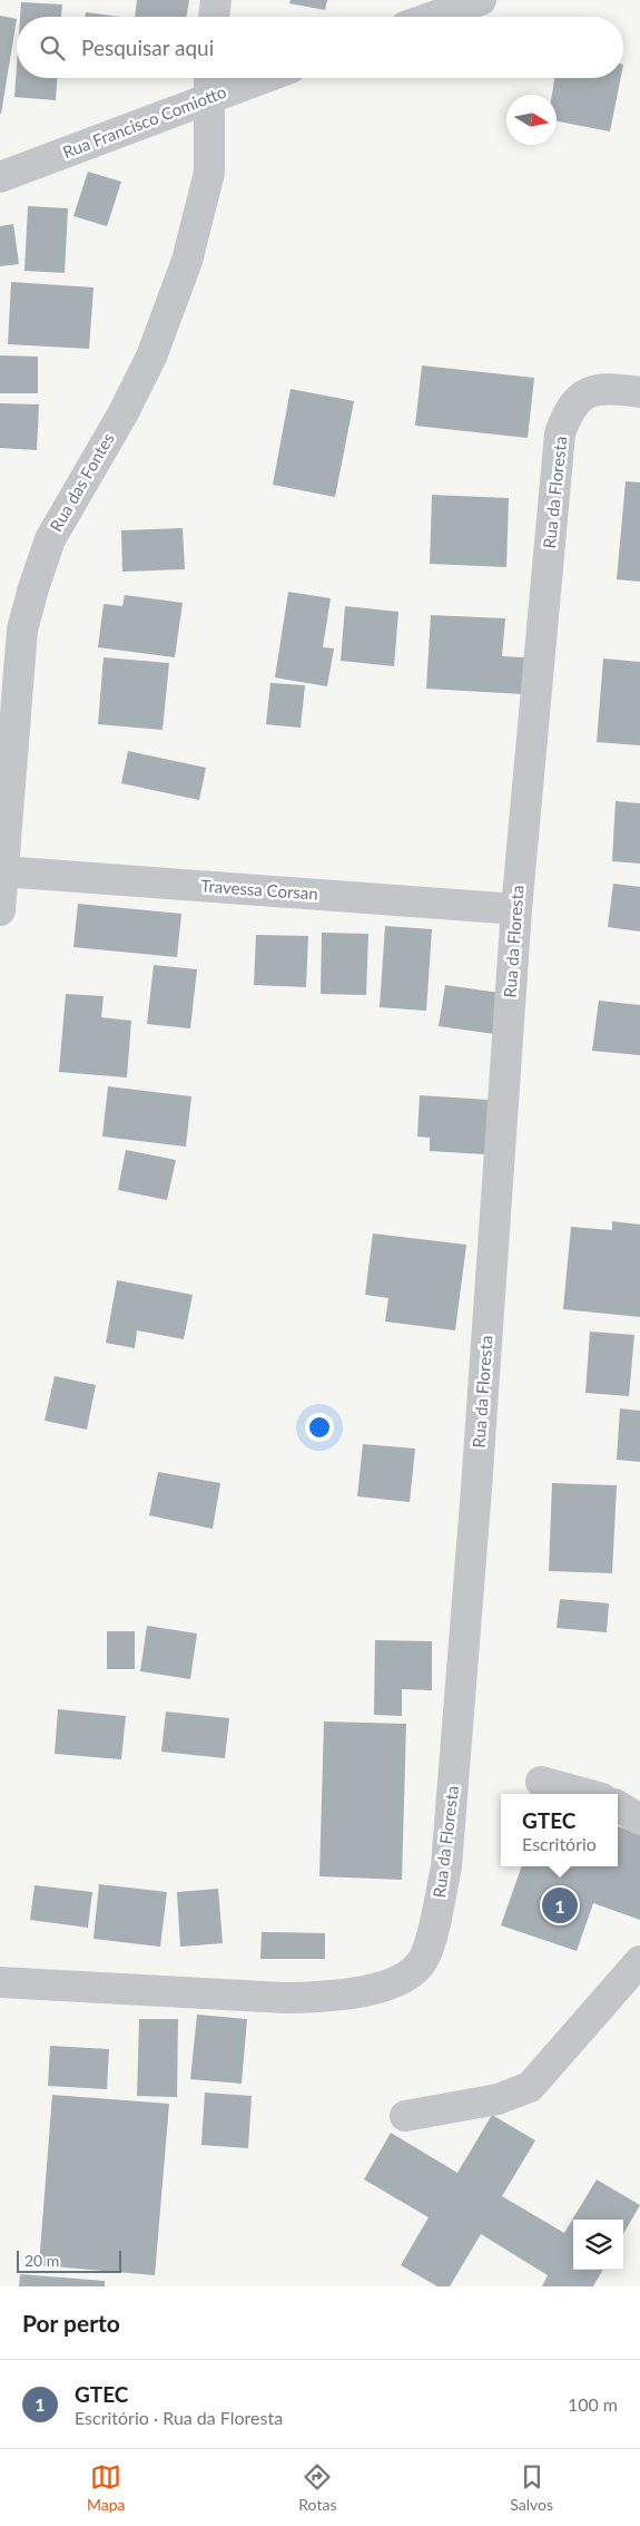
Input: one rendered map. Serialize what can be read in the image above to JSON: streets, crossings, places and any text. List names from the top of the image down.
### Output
{
  "streets": {
    "street": [
      "Rua Francisco Comiotto",
      "Rua das Fontes",
      "Rua da Floresta",
      "Travessa Corsan"
    ]
  },
  "crossings": [
    ["Rua Francisco Comiotto", "Rua das Fontes"],
    ["Rua das Fontes", "Travessa Corsan"],
    ["Rua da Floresta", "Travessa Corsan"]
  ],
  "scale_bar": "20 m",
  "north": "right",
  "page": {
    "search": "Pesquisar aqui",
    "popup": ["GTEC", "Escritório"],
    "pins": "1",
    "scale": "20 m",
    "heading": "Por perto",
    "list": [
      {
        "mark": "1",
        "name": "GTEC",
        "note": "Escritório · Rua da Floresta",
        "value": "100 m"
      }
    ],
    "nav": ["Mapa", "Rotas", "Salvos"]
  }
}
